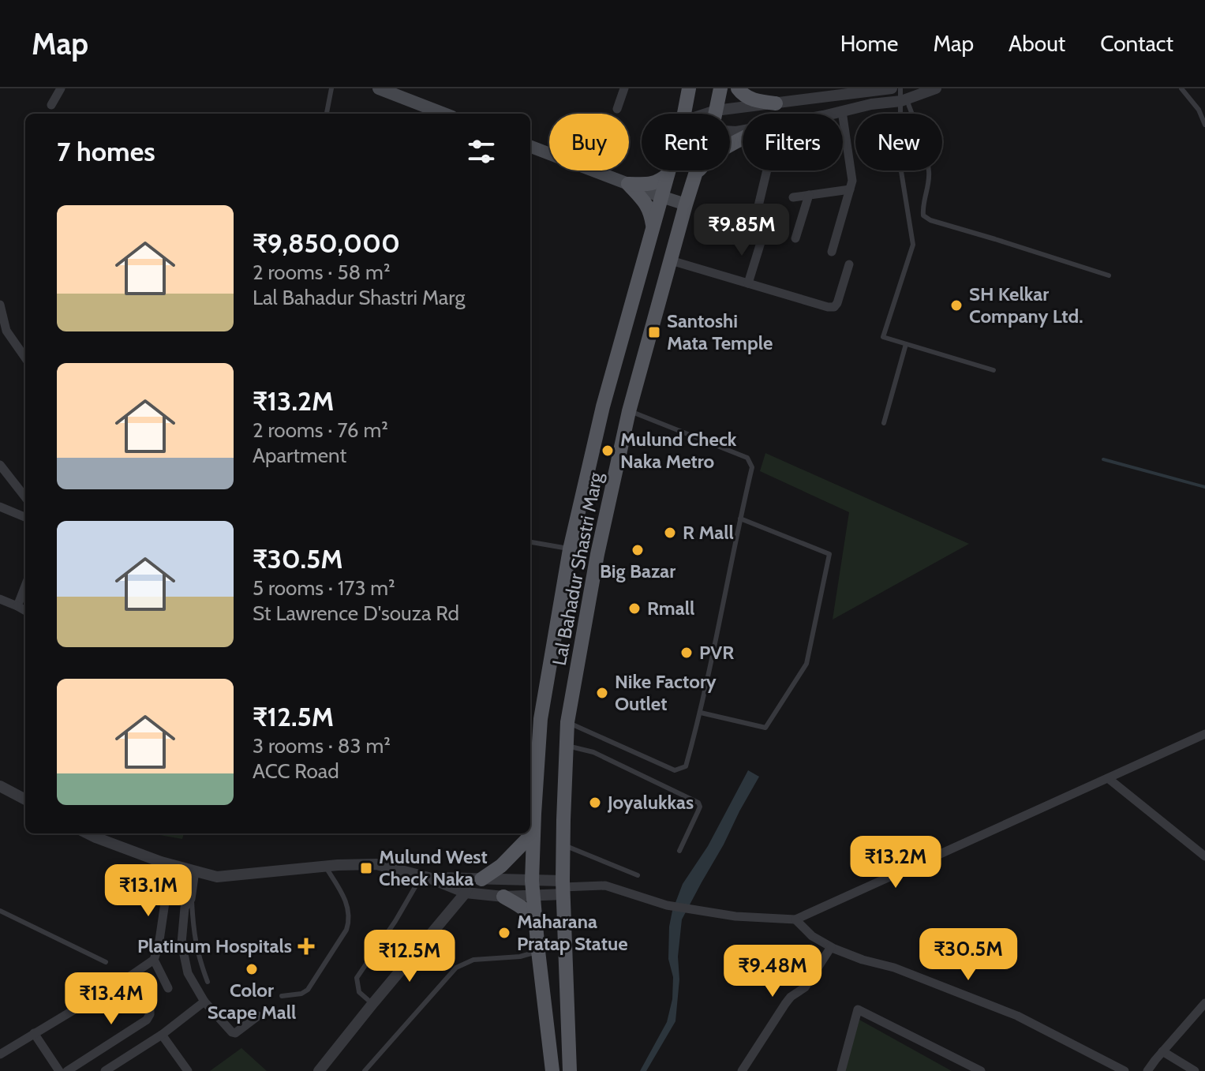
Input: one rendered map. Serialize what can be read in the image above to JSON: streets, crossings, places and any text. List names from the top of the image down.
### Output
{
  "streets": {
    "main road": ["Lal Bahadur Shastri Marg"]
  },
  "places": {
    "other": [
      "SH Kelkar Company Ltd.",
      "Mulund Check Naka Metro",
      "R Mall",
      "Big Bazar",
      "Rmall",
      "PVR",
      "Nike Factory Outlet",
      "Joyalukkas",
      "Maharana Pratap Statue",
      "Color Scape Mall"
    ],
    "transit": ["Santoshi Mata Temple", "Mulund West Check Naka"],
    "health": ["Platinum Hospitals"]
  },
  "page": {
    "header": "Map",
    "nav": [
      "Home",
      "Map",
      "About",
      "Contact"
    ],
    "chip": [
      "Buy",
      "Rent",
      "Filters",
      "New"
    ],
    "heading": "7 homes",
    "list": [
      {
        "name": "₹9,850,000",
        "note": "2 rooms · 58 m² · Lal Bahadur Shastri Marg"
      },
      {
        "name": "₹13.2M",
        "note": "2 rooms · 76 m² · Apartment"
      },
      {
        "name": "₹30.5M",
        "note": "5 rooms · 173 m² · St Lawrence D'souza Rd"
      },
      {
        "name": "₹12.5M",
        "note": "3 rooms · 83 m² · ACC Road"
      }
    ],
    "price": [
      "₹9.85M",
      "₹13.2M",
      "₹13.1M",
      "₹30.5M",
      "₹12.5M",
      "₹9.48M",
      "₹13.4M"
    ]
  }
}
